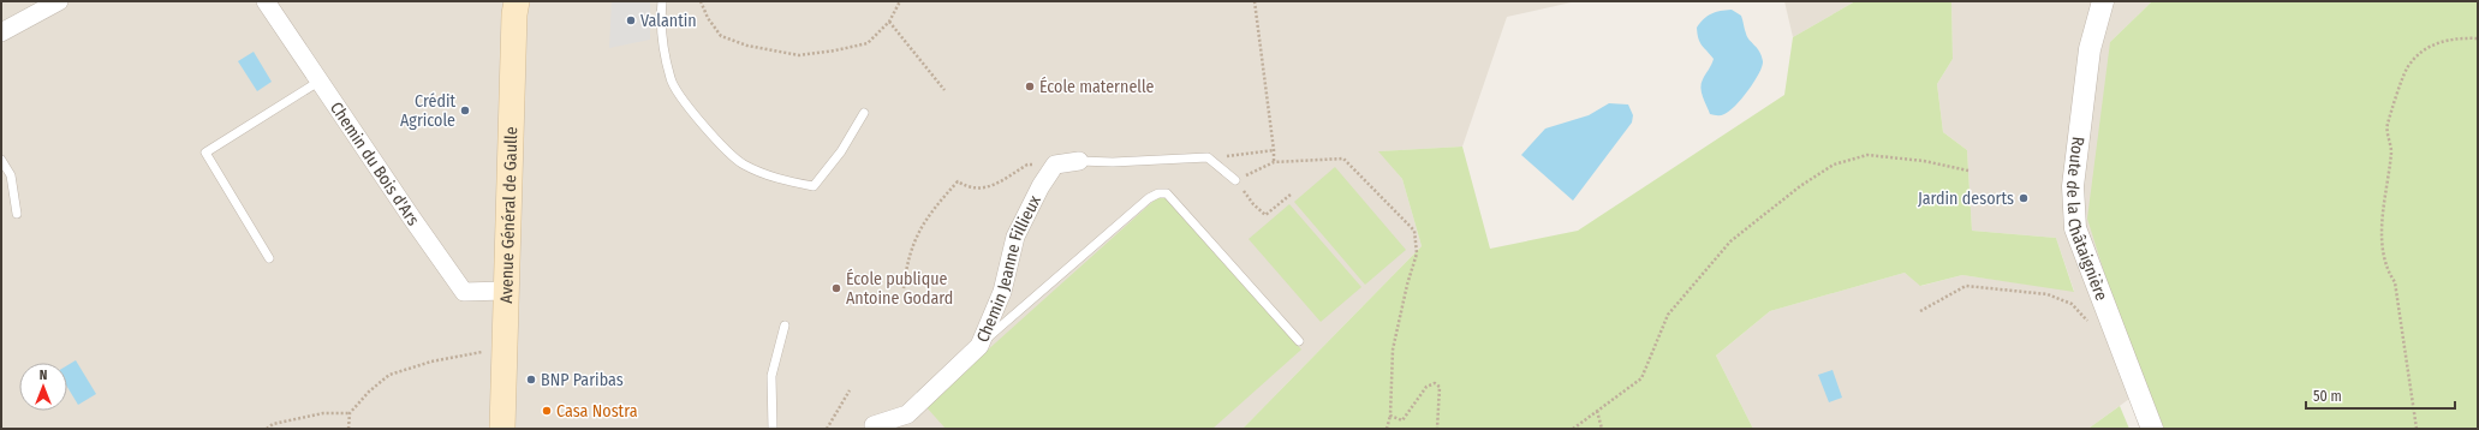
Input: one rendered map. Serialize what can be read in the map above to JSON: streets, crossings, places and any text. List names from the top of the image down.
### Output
{
  "streets": {
    "main road": ["Avenue Général de Gaulle"],
    "street": ["Chemin du Bois d'Ars", "Route de la Châtaignière", "Chemin Jeanne Fillieux"]
  },
  "crossings": [
    ["Chemin du Bois d'Ars", "Avenue Général de Gaulle"]
  ],
  "places": [
    "Valantin",
    "École maternelle",
    "Crédit Agricole",
    "Jardin desorts",
    "École publique Antoine Godard",
    "BNP Paribas",
    "Casa Nostra"
  ],
  "scale_bar": "50 m",
  "north": "top"
}
